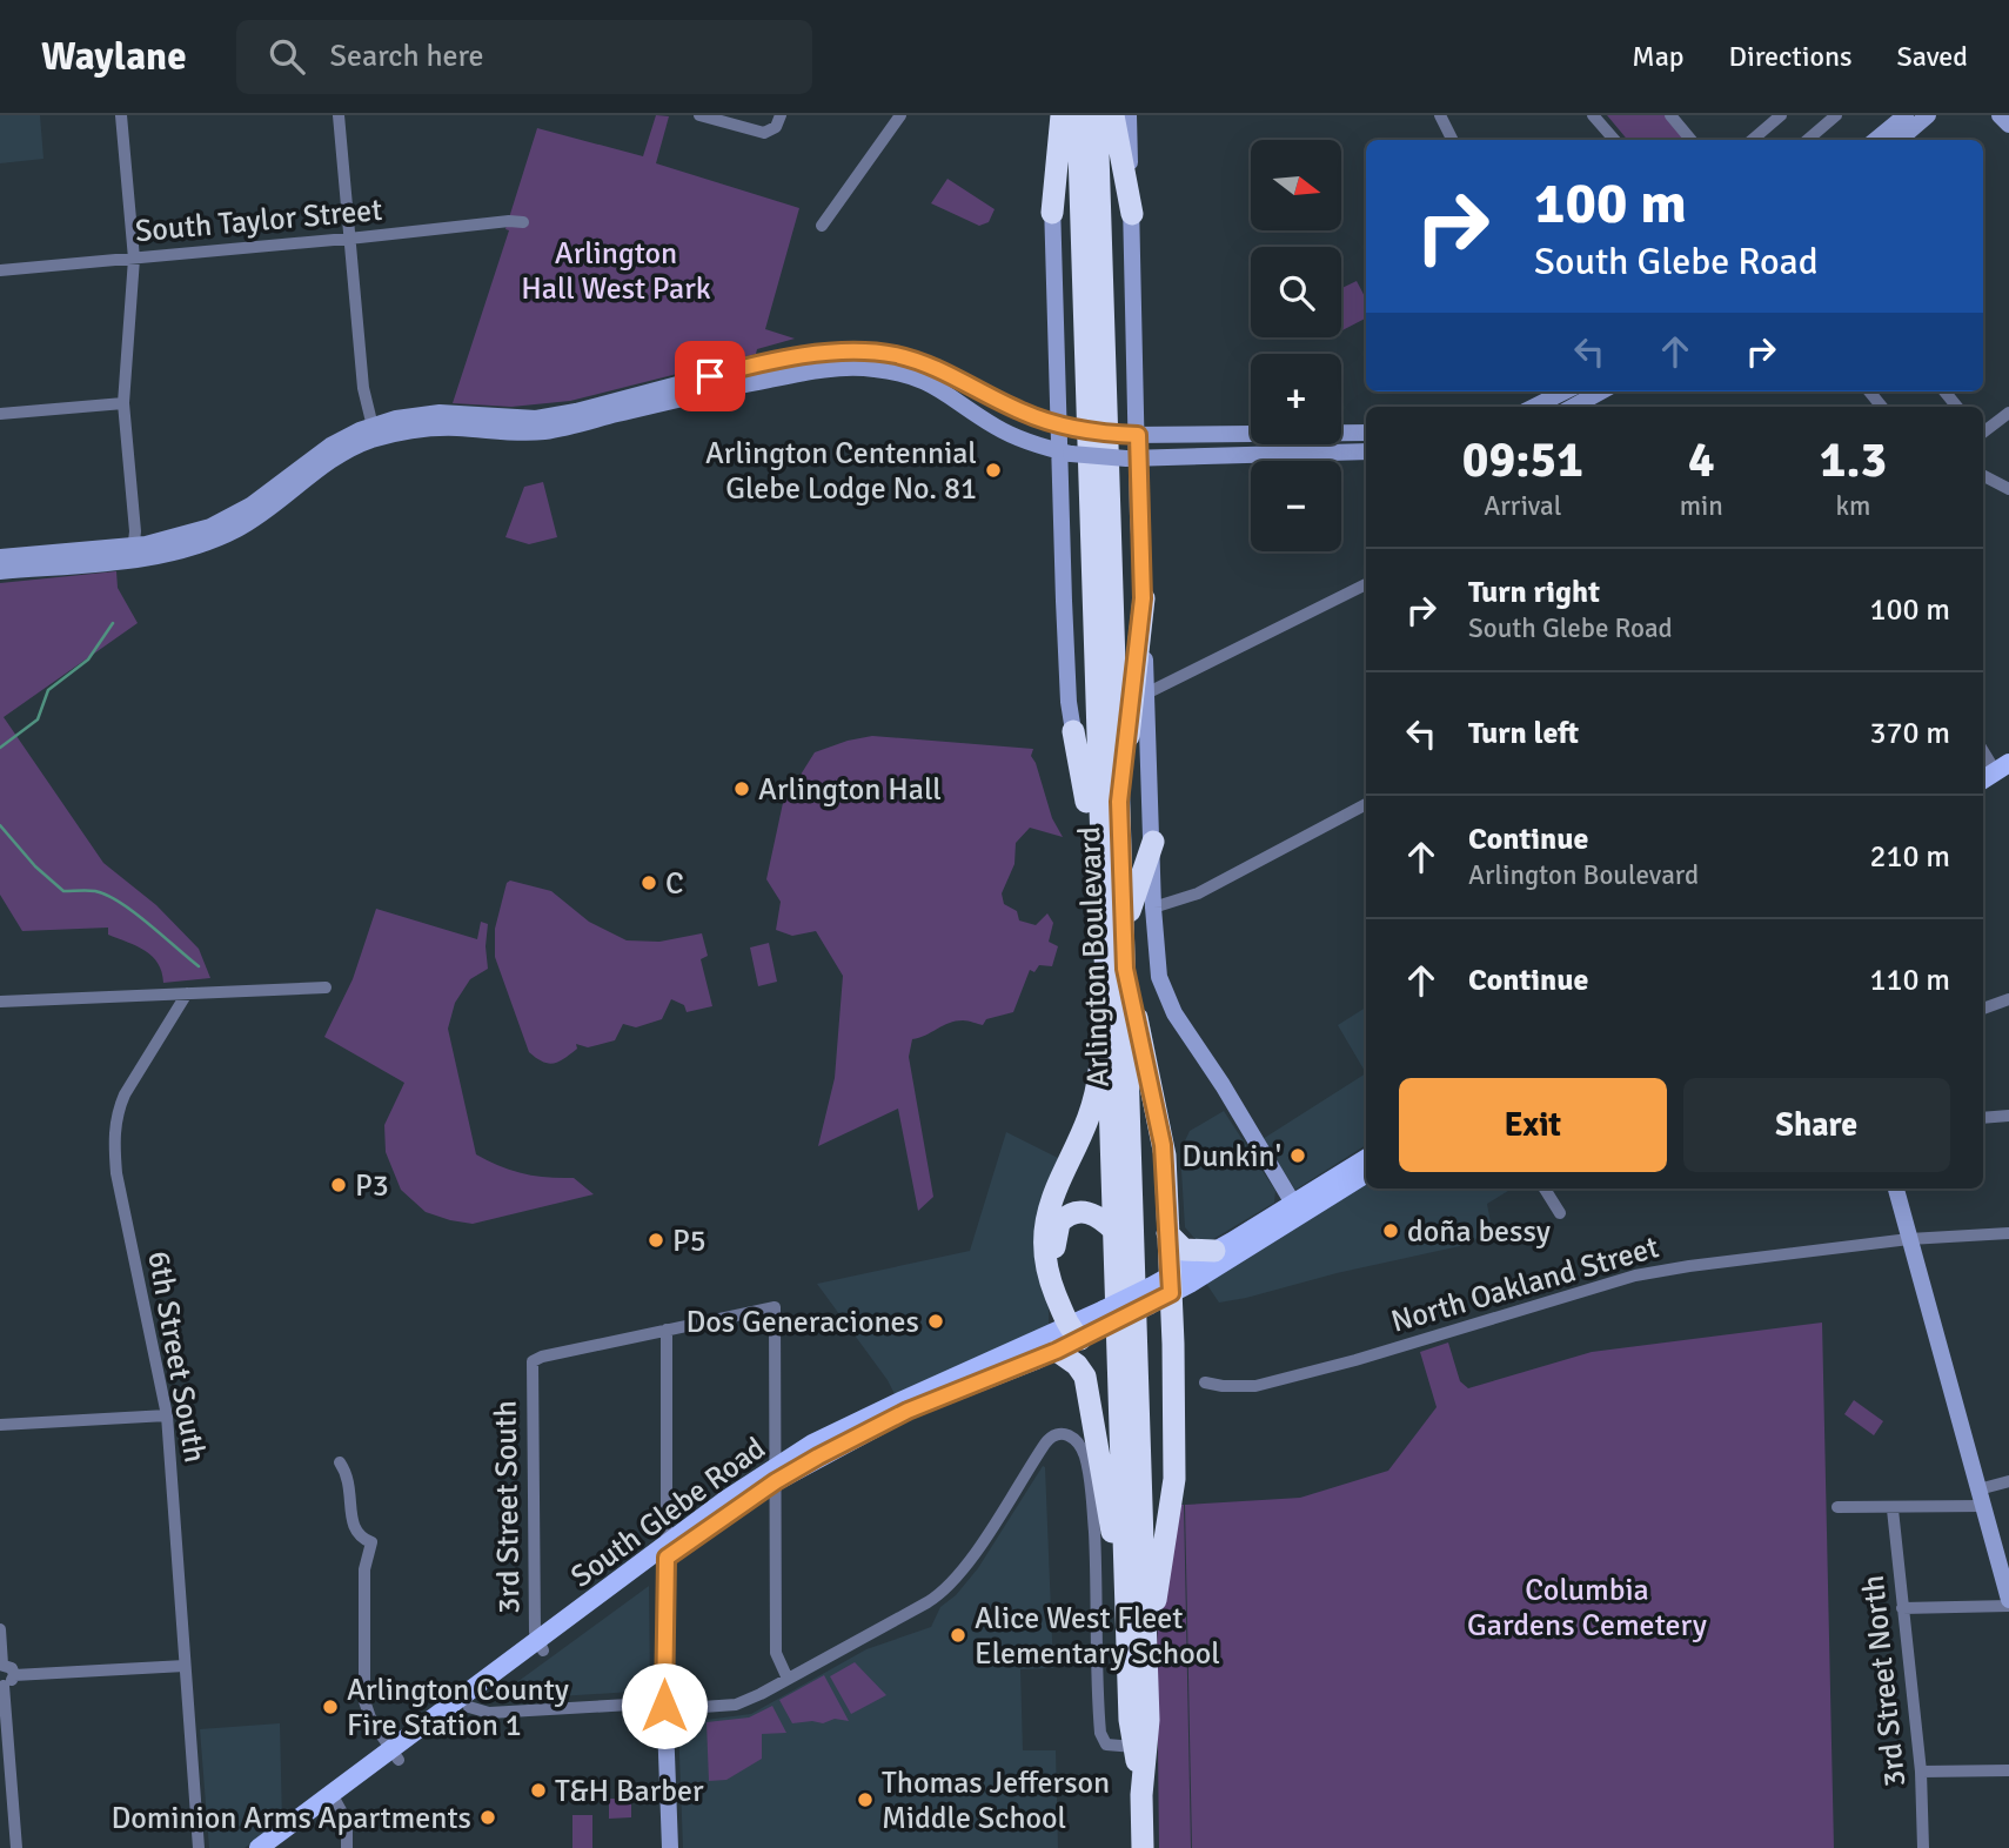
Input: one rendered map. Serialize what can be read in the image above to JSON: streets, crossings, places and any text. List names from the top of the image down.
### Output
{
  "streets": {
    "highway": ["Arlington Boulevard"],
    "main road": ["South Glebe Road"],
    "street": [
      "South Taylor Street",
      "North Oakland Street",
      "6th Street South",
      "3rd Street South",
      "3rd Street North"
    ]
  },
  "crossings": [
    ["3rd Street South", "South Glebe Road"]
  ],
  "parks": ["Arlington Hall West Park", "Columbia Gardens Cemetery"],
  "places": [
    "Arlington Centennial Glebe Lodge No. 81",
    "Arlington Hall",
    "C",
    "Dunkin'",
    "P3",
    "doña bessy",
    "P5",
    "Dos Generaciones",
    "Alice West Fleet Elementary School",
    "Arlington County Fire Station 1",
    "T&H Barber",
    "Thomas Jefferson Middle School",
    "Dominion Arms Apartments"
  ],
  "north": "right",
  "page": {
    "header": "Waylane",
    "search": "Search here",
    "nav": ["Map", "Directions", "Saved"],
    "map_buttons": ["+", "−"],
    "turn": ["100 m", "South Glebe Road"],
    "eta": [
      "09:51",
      "Arrival",
      "4",
      "min",
      "1.3",
      "km"
    ],
    "list": [
      {
        "name": "Turn right",
        "note": "South Glebe Road",
        "value": "100 m"
      },
      {
        "name": "Turn left",
        "value": "370 m"
      },
      {
        "name": "Continue",
        "note": "Arlington Boulevard",
        "value": "210 m"
      },
      {
        "name": "Continue",
        "value": "110 m"
      }
    ],
    "buttons": ["Exit", "Share"]
  }
}
